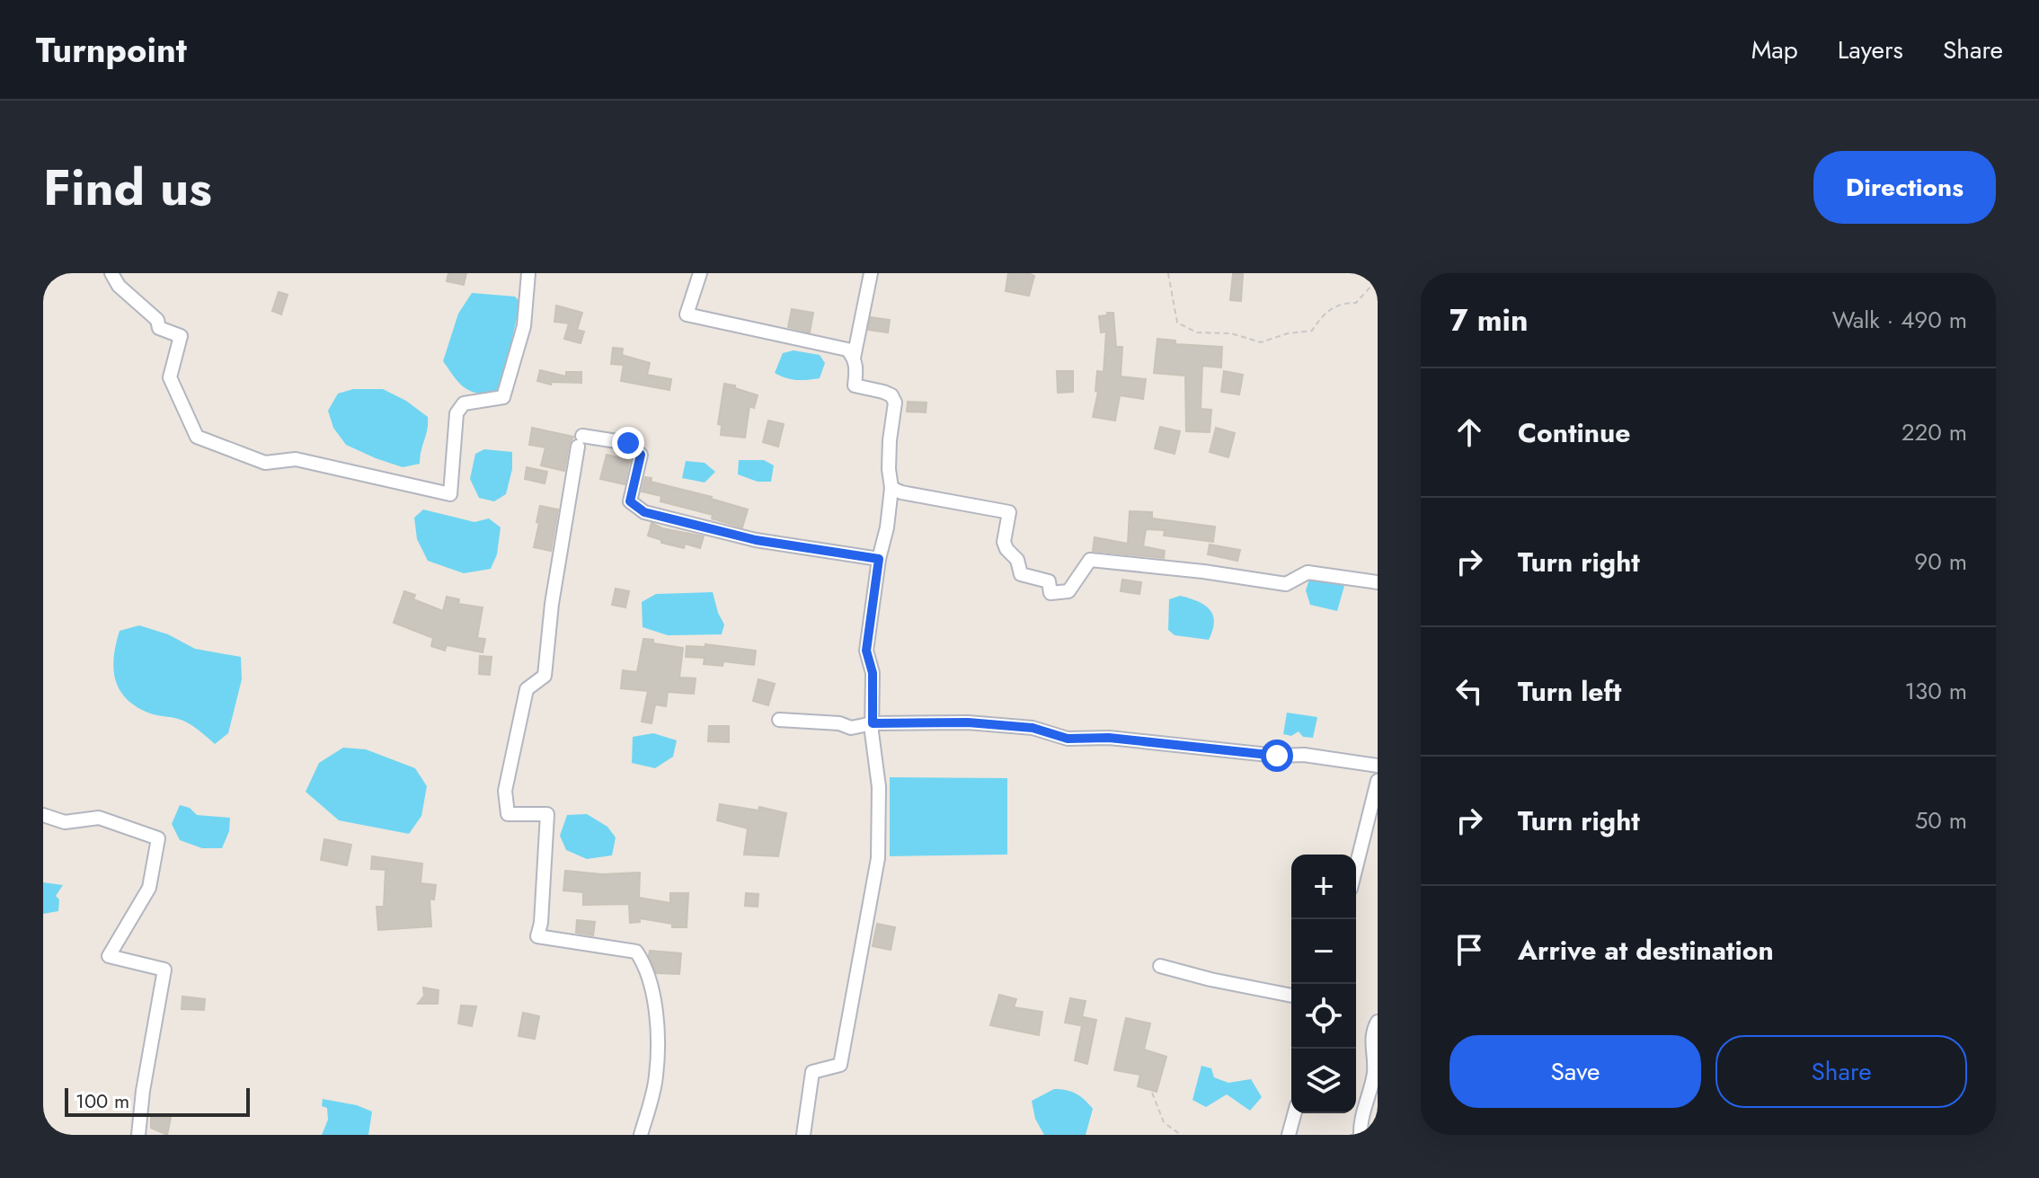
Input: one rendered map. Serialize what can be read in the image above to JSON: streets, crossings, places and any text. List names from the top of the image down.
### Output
{
  "scale_bar": "100 m",
  "page": {
    "header": "Turnpoint",
    "nav": ["Map", "Layers", "Share"],
    "title": "Find us",
    "buttons": [
      "Directions",
      ["Save", "Share"]
    ],
    "heading": ["7 min", "Walk · 490 m"],
    "list": [
      ["Continue", "220 m"],
      ["Turn right", "90 m"],
      ["Turn left", "130 m"],
      ["Turn right", "50 m"],
      "Arrive at destination"
    ],
    "map_buttons": ["+", "−"],
    "scale": "100 m"
  }
}
